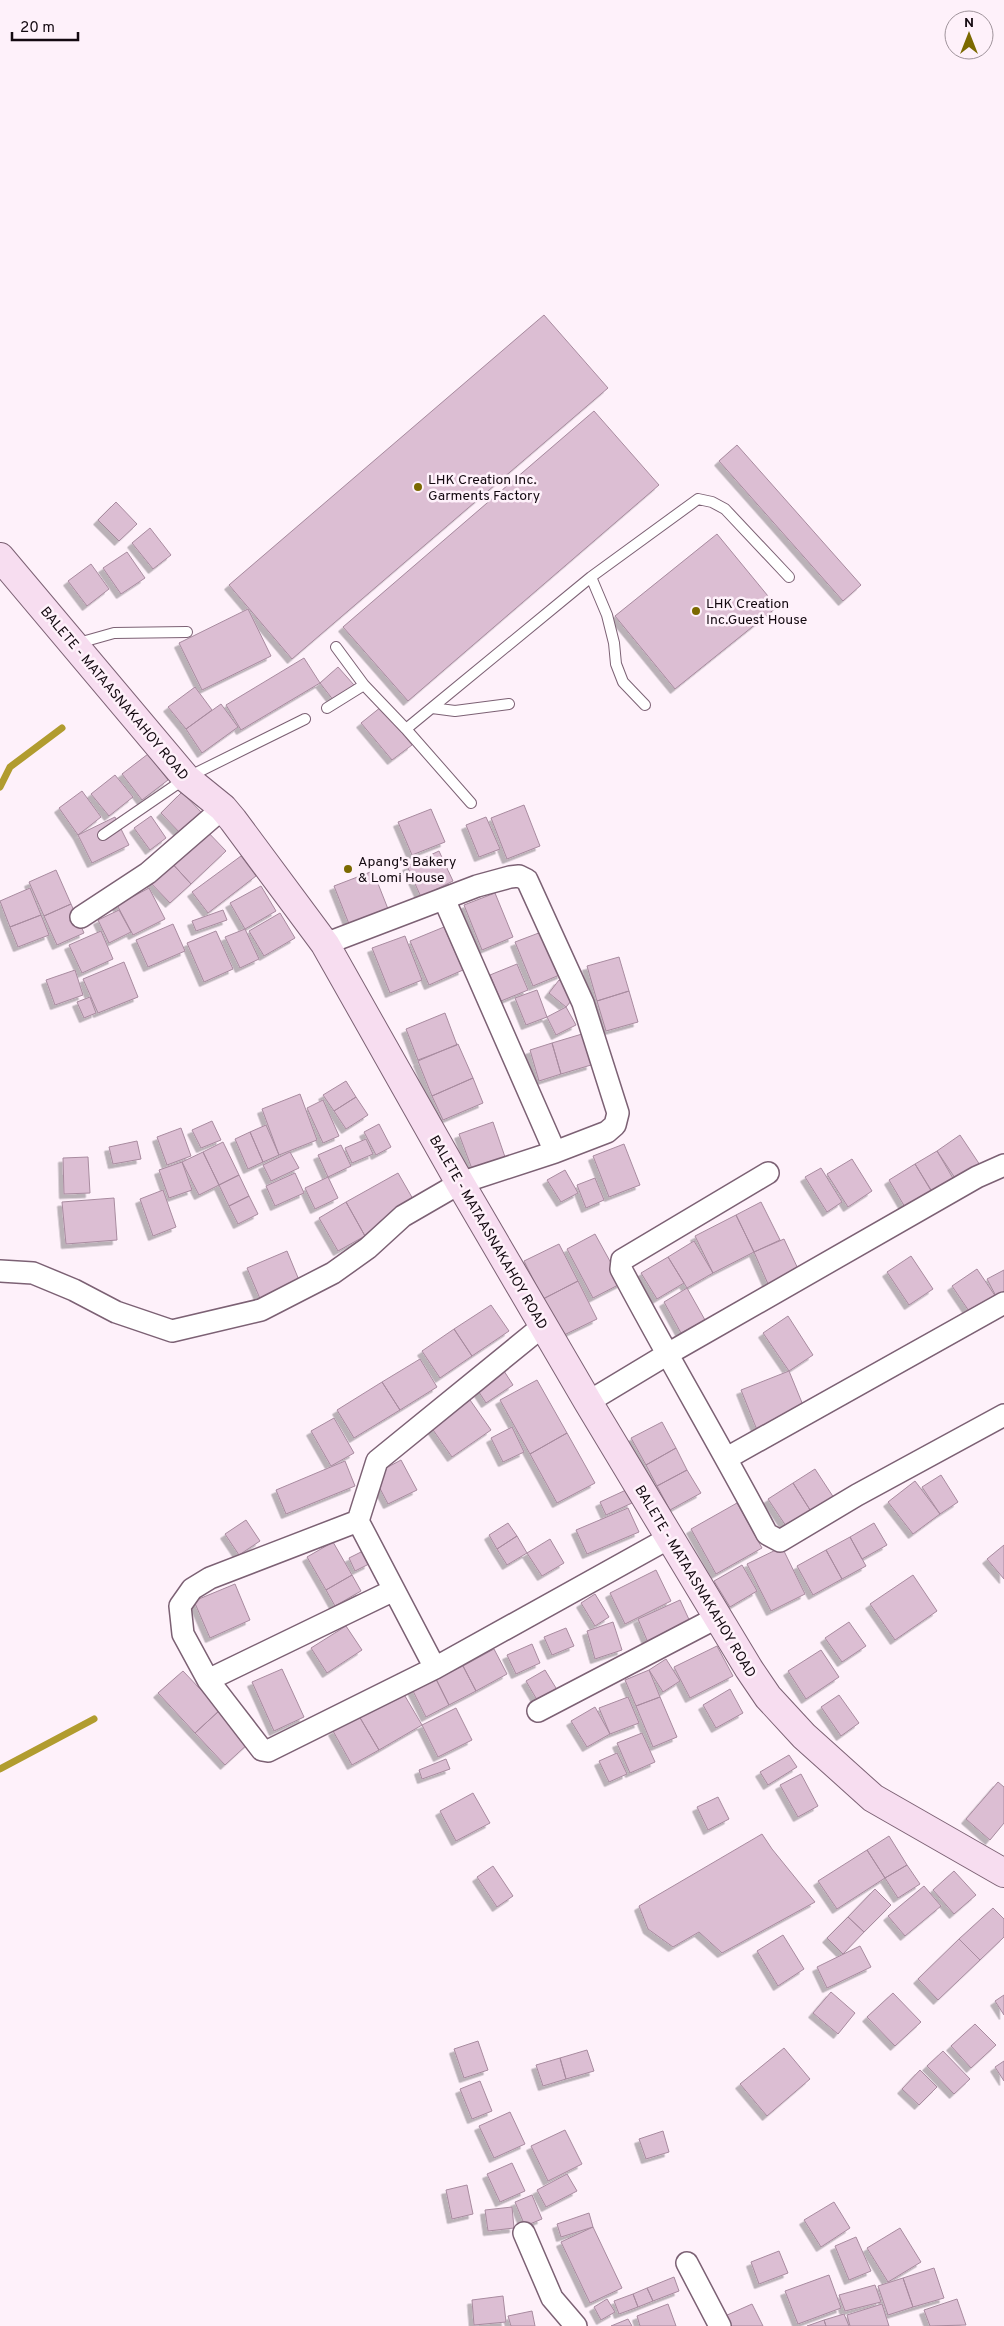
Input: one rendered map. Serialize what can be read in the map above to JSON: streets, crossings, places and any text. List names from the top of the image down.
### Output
{
  "streets": {
    "main road": ["BALETE - MATAASNAKAHOY ROAD"]
  },
  "places": ["LHK Creation Inc. Garments Factory", "LHK Creation Inc.Guest House", "Apang's Bakery & Lomi House"],
  "scale_bar": "20 m",
  "north": "top"
}
